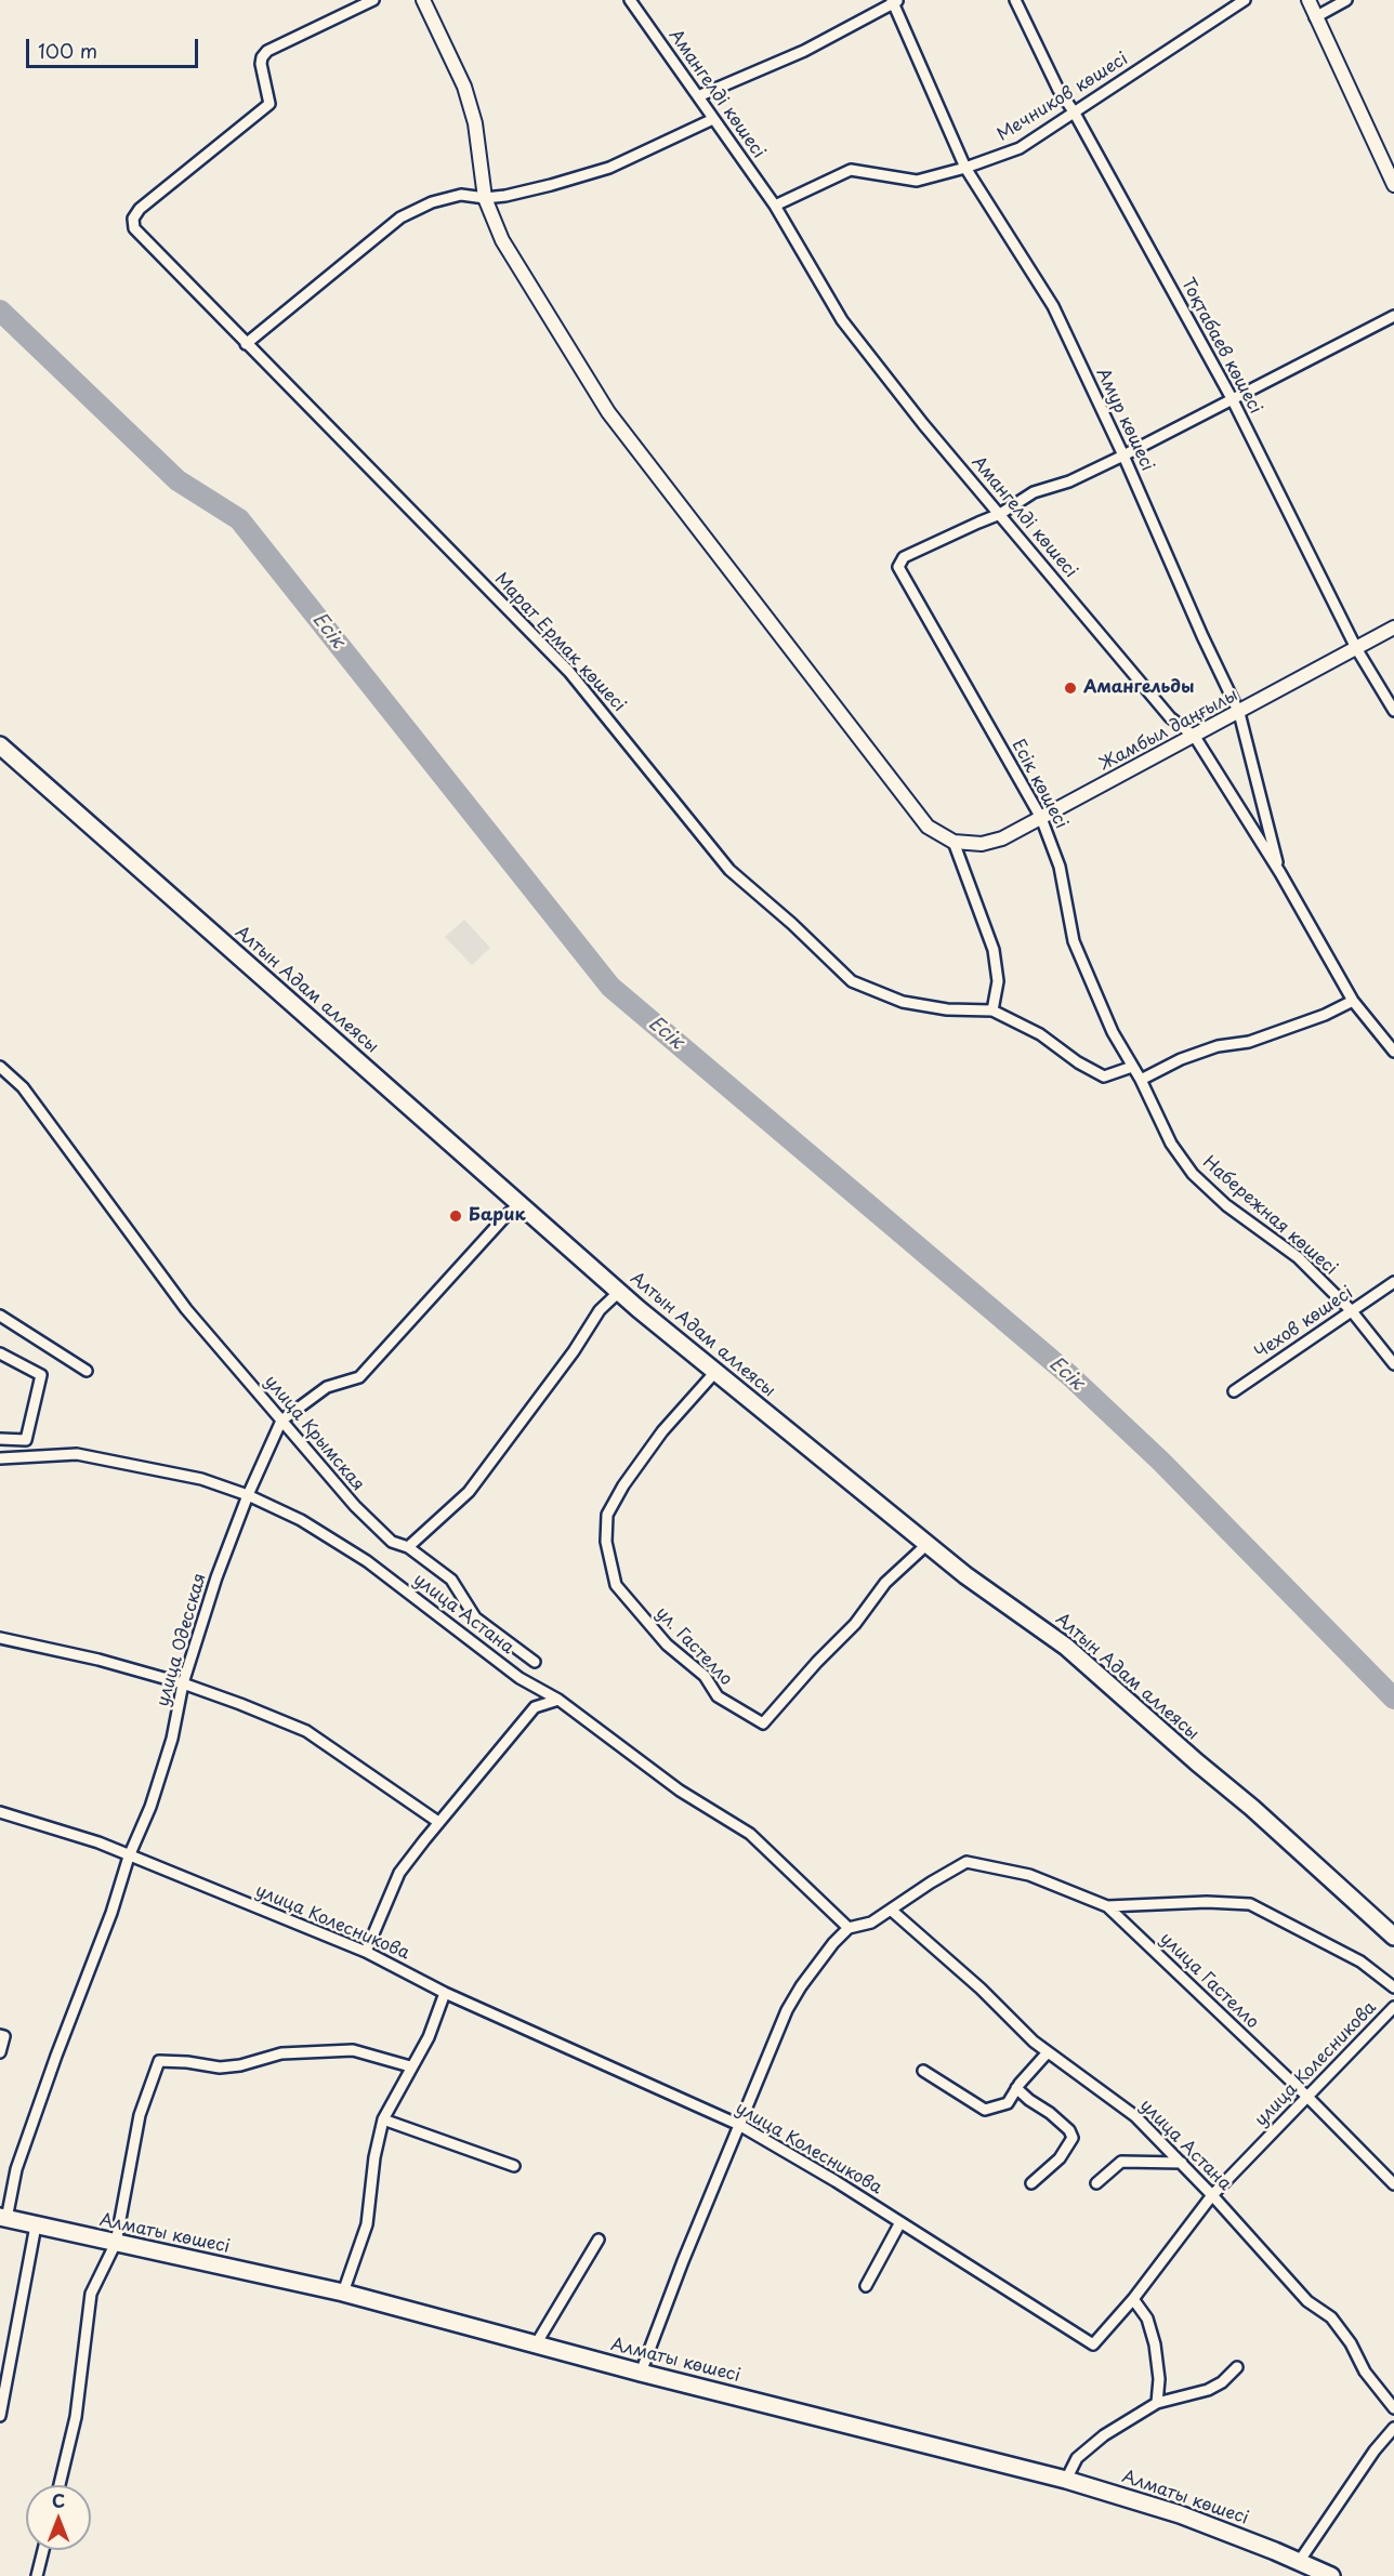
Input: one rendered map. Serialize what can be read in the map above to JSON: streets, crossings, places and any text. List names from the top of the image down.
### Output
{
  "streets": {
    "main road": ["Алтын Адам аллеясы", "Алматы көшесі"],
    "street": [
      "Амангелді көшесі",
      "Мечников көшесі",
      "Тоқтабаев көшесі",
      "Амур көшесі",
      "Марат Ермак көшесі",
      "Жамбыл даңғылы",
      "Есік көшесі",
      "Набережная көшесі",
      "Чехов көшесі",
      "улица Крымская",
      "улица Астана",
      "улица Одесская",
      "ул. Гастелло",
      "улица Колесникова",
      "улица Гастелло"
    ]
  },
  "crossings": [
    ["Амангелді көшесі", "Мечников көшесі"],
    ["Амангелді көшесі", "Амур көшесі"],
    ["Амангелді көшесі", "Жамбыл даңғылы"],
    ["Амангелді көшесі", "Есік көшесі"],
    ["Мечников көшесі", "Тоқтабаев көшесі"],
    ["Мечников көшесі", "Амур көшесі"],
    ["Тоқтабаев көшесі", "Жамбыл даңғылы"],
    ["Амур көшесі", "Жамбыл даңғылы"],
    ["Жамбыл даңғылы", "Есік көшесі"],
    ["Есік көшесі", "Набережная көшесі"],
    ["Алтын Адам аллеясы", "улица Одесская"],
    ["Алтын Адам аллеясы", "ул. Гастелло"],
    ["Набережная көшесі", "Чехов көшесі"],
    ["улица Крымская", "улица Одесская"],
    ["улица Астана", "улица Одесская"],
    ["улица Астана", "улица Колесникова"],
    ["улица Астана", "улица Гастелло"],
    ["улица Одесская", "улица Колесникова"],
    ["улица Одесская", "Алматы көшесі"],
    ["улица Колесникова", "улица Гастелло"]
  ],
  "water": ["Есік"],
  "places": ["Амангельды", "Барик"],
  "scale_bar": "100 m",
  "north": "top"
}
